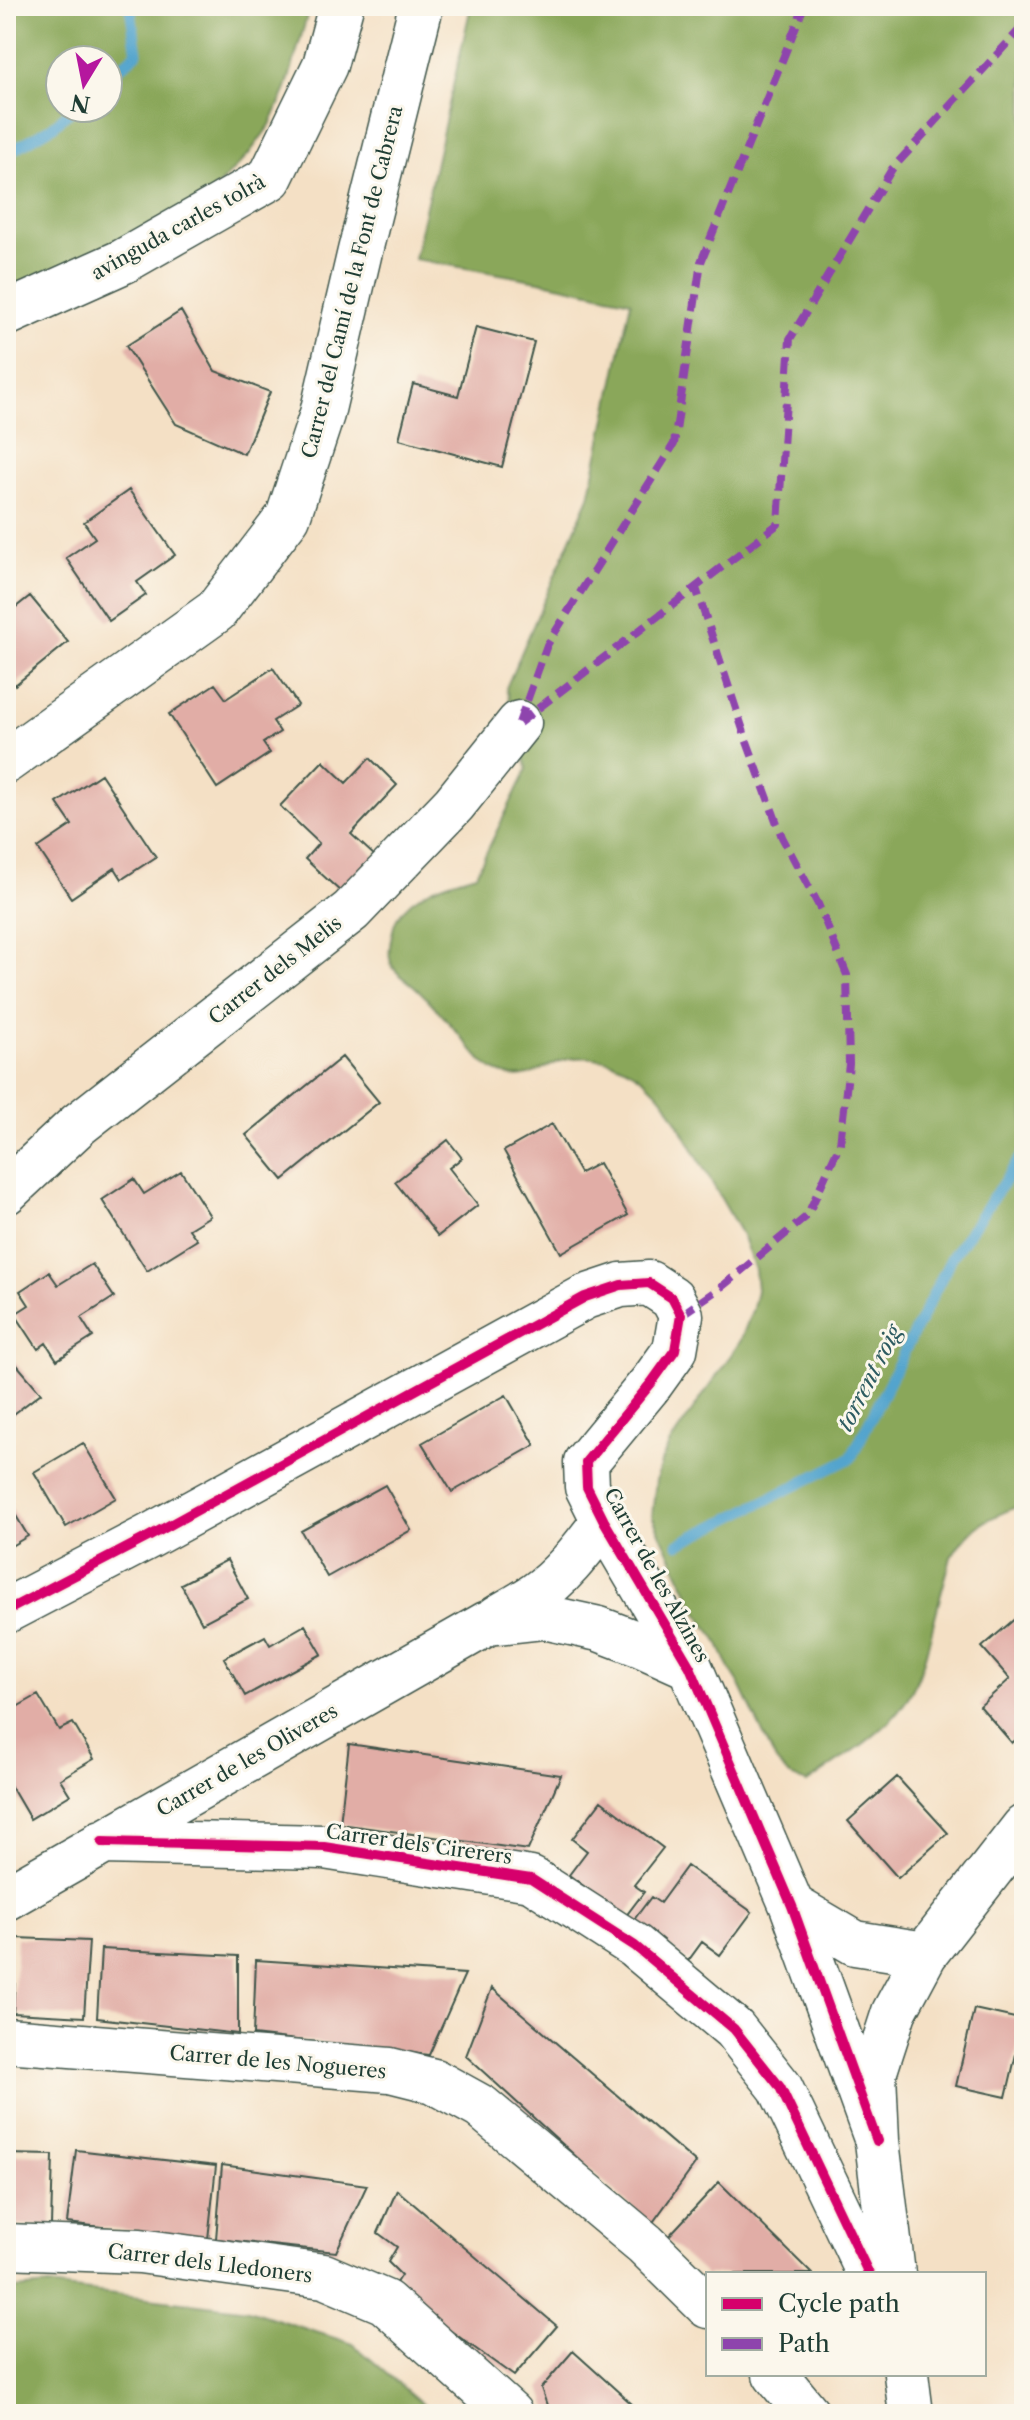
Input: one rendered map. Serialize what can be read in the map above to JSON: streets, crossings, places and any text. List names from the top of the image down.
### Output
{
  "streets": {
    "street": [
      "avinguda carles tolrà",
      "Carrer del Camí de la Font de Cabrera",
      "Carrer dels Melis",
      "Carrer de les Alzines",
      "Carrer de les Oliveres",
      "Carrer dels Cirerers",
      "Carrer de les Nogueres",
      "Carrer dels Lledoners"
    ]
  },
  "crossings": [
    ["Carrer de les Alzines", "Carrer de les Oliveres"],
    ["Carrer de les Oliveres", "Carrer dels Cirerers"]
  ],
  "water": ["torrent roig"],
  "legend": ["Cycle path", "Path"],
  "north": "bottom"
}
